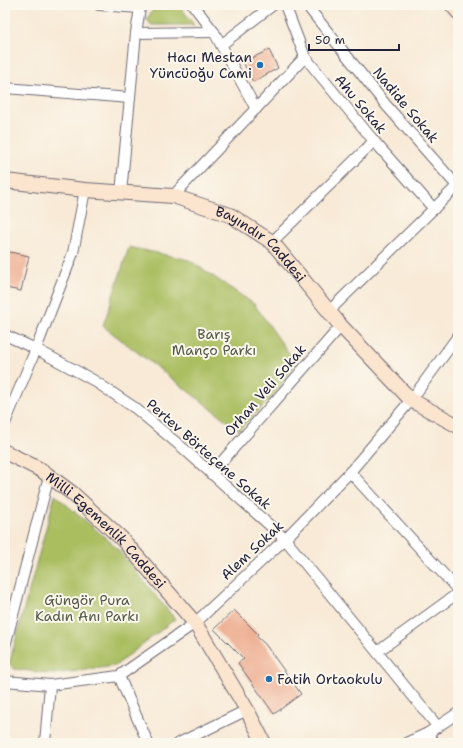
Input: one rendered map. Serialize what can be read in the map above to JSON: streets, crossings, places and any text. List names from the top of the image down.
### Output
{
  "streets": {
    "street": [
      "Ahu Sokak",
      "Nadide Sokak",
      "Bayındır Caddesi",
      "Orhan Veli Sokak",
      "Pertev Börteçene Sokak",
      "Milli Egemenlik Caddesi",
      "Alem Sokak"
    ]
  },
  "crossings": [
    ["Bayındır Caddesi", "Orhan Veli Sokak"],
    ["Bayındır Caddesi", "Alem Sokak"],
    ["Orhan Veli Sokak", "Pertev Börteçene Sokak"],
    ["Pertev Börteçene Sokak", "Alem Sokak"],
    ["Milli Egemenlik Caddesi", "Alem Sokak"]
  ],
  "parks": ["Barış Manço Parkı", "Güngör Pura Kadın Anı Parkı"],
  "places": ["Hacı Mestan Yüncüoğu Cami", "Fatih Ortaokulu"],
  "scale_bar": "50 m"
}
